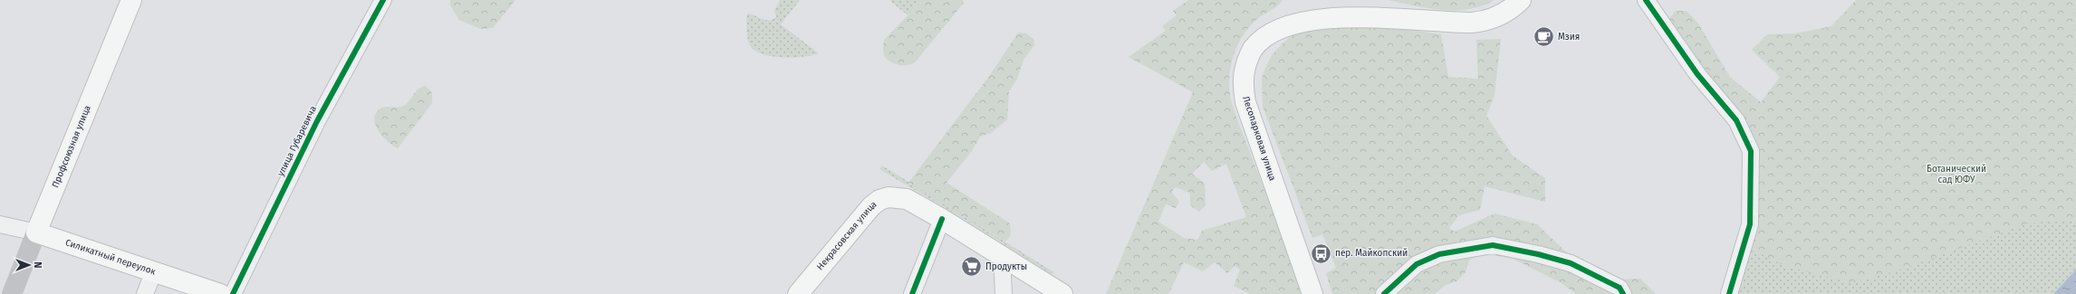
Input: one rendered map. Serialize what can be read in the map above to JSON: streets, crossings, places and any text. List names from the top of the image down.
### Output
{
  "streets": {
    "main road": [
      "Лесопарковая улица",
      "Профсоюзная улица",
      "Некрасовская улица",
      "Силикатный переулок"
    ],
    "street": ["улица Губаревича"]
  },
  "crossings": [
    ["Профсоюзная улица", "Силикатный переулок"]
  ],
  "parks": ["Ботанический сад ЮФУ"],
  "places": {
    "cafe": ["Мзия"],
    "bus stop": ["пер. Майкопский"],
    "supermarket": ["Продукты"]
  },
  "north": "right"
}
